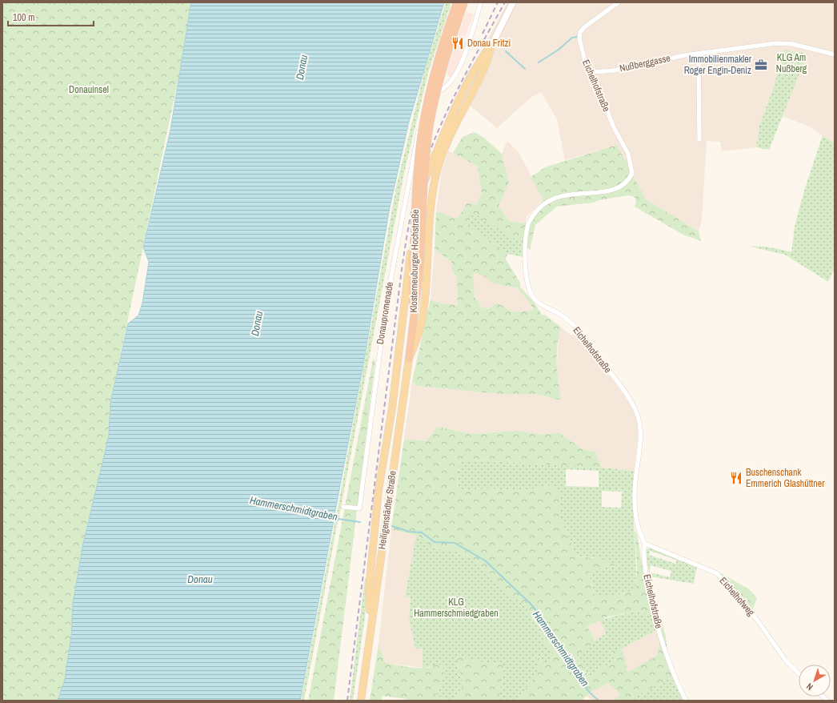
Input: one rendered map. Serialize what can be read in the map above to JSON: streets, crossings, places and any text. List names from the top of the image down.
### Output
{
  "streets": {
    "highway": ["Klosterneuburger Hochstraße", "Heiligenstädter Straße"],
    "street": [
      "Nußberggasse",
      "Eichelhofstraße",
      "Donaupromenade",
      "Eichelhofweg"
    ]
  },
  "crossings": [
    ["Nußberggasse", "Eichelhofstraße"],
    ["Eichelhofstraße", "Eichelhofweg"],
    ["Klosterneuburger Hochstraße", "Heiligenstädter Straße"]
  ],
  "water": ["Donau", "Hammerschmidtgraben"],
  "parks": ["KLG Am Nußberg", "Donauinsel", "KLG Hammerschmiedgraben"],
  "places": {
    "restaurant": ["Donau Fritzi", "Buschenschank Emmerich Glashüttner"],
    "office": ["Immobilienmakler Roger Engin-Deniz"]
  },
  "scale_bar": "100 m",
  "north": "bottom left"
}
